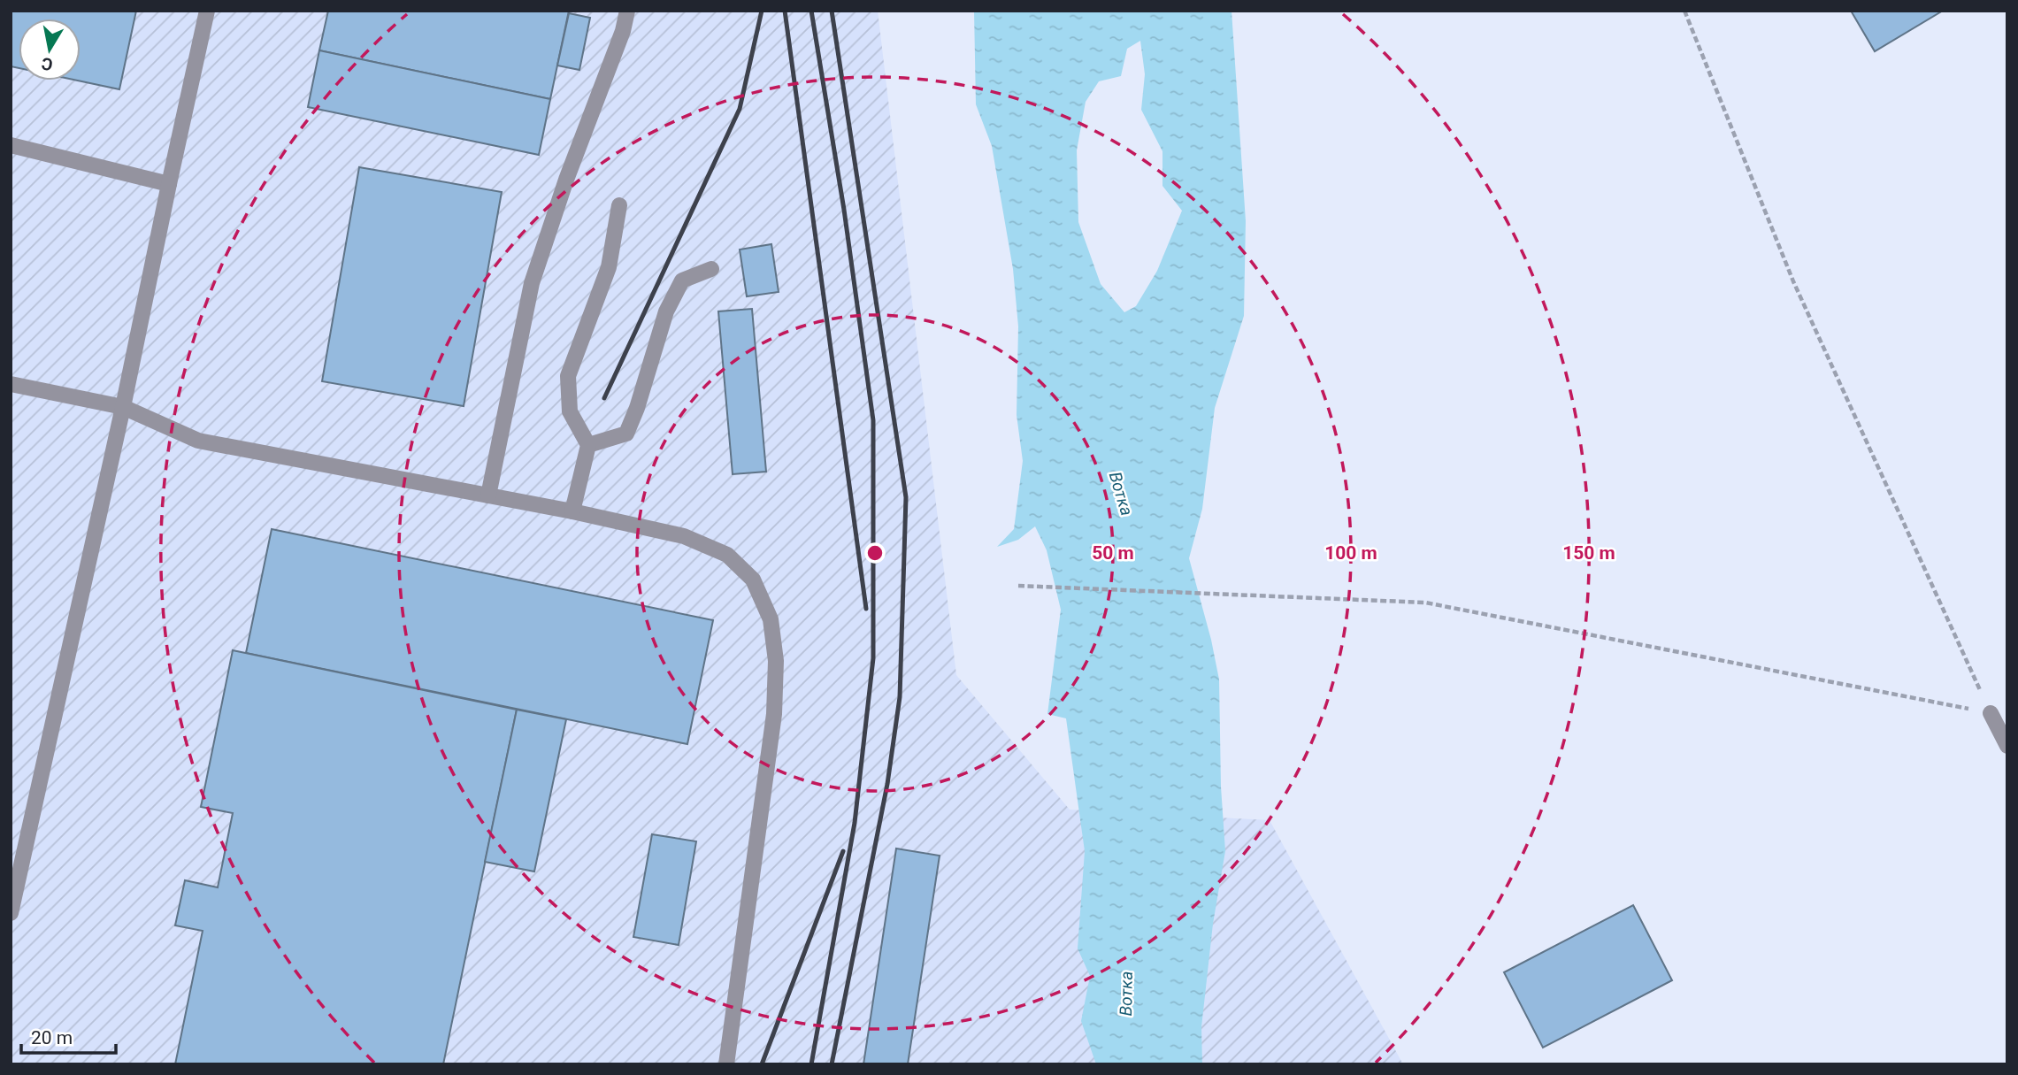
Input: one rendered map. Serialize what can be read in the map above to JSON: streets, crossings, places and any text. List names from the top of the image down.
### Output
{
  "water": ["Вотка"],
  "scale_bar": "20 m",
  "north": "bottom",
  "rings": ["50 m", "100 m", "150 m"]
}
